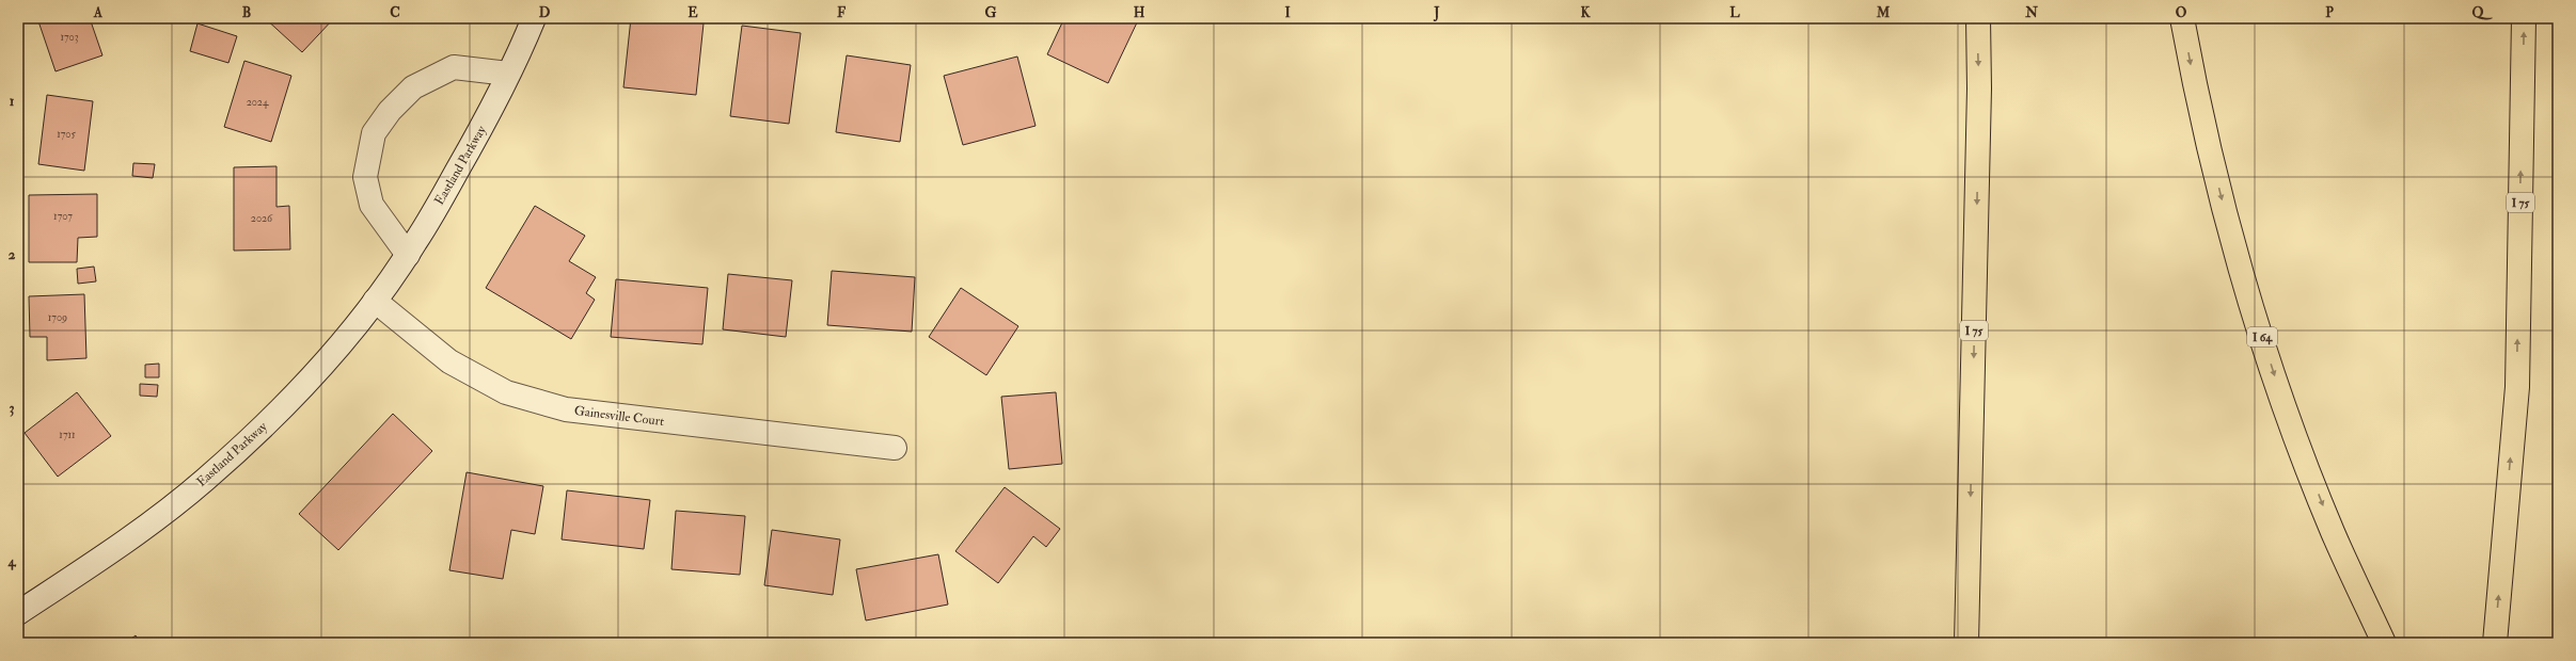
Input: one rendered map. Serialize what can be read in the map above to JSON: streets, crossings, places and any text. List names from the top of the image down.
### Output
{
  "streets": {
    "highway": ["I 75", "I 64"],
    "street": ["Eastland Parkway", "Gainesville Court"]
  },
  "crossings": [
    ["Eastland Parkway", "Gainesville Court"]
  ],
  "house_numbers": [
    "1703",
    "2024",
    "1705",
    "1707",
    "2026",
    "1709",
    "1711"
  ],
  "grid": {
    "columns": [
      "A",
      "B",
      "C",
      "D",
      "E",
      "F",
      "G",
      "H",
      "I",
      "J",
      "K",
      "L",
      "M",
      "N",
      "O",
      "P",
      "Q"
    ],
    "rows": [
      "1",
      "2",
      "3",
      "4"
    ]
  }
}
